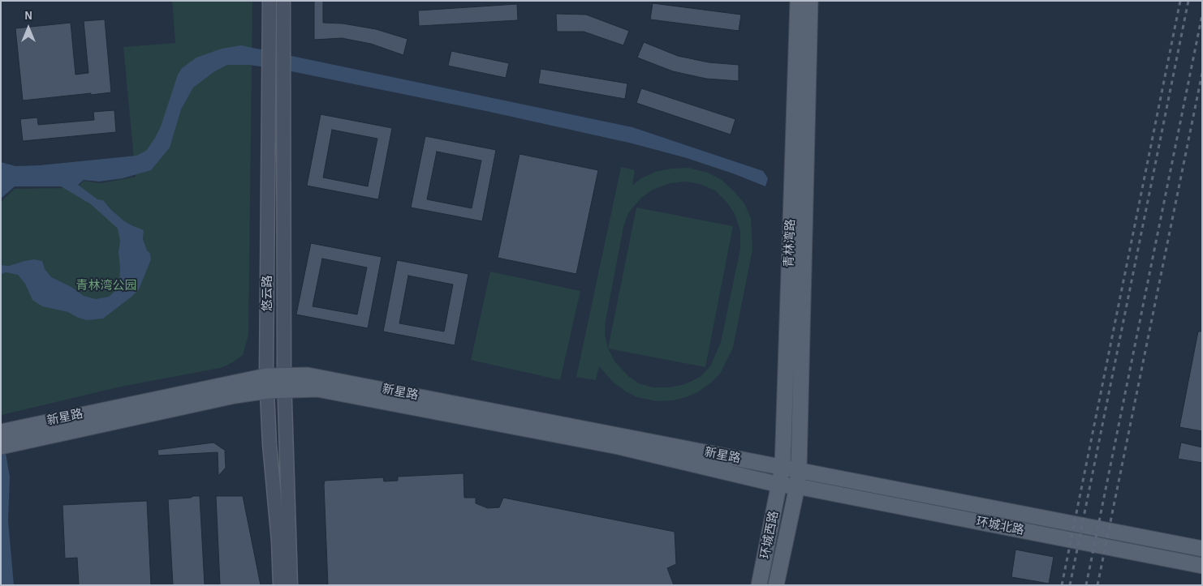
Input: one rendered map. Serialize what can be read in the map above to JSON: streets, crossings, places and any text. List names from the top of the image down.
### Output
{
  "streets": {
    "main road": [
      "青林湾路",
      "新星路",
      "环城北路",
      "环城西路"
    ],
    "street": ["悠云路"]
  },
  "crossings": [
    ["青林湾路", "新星路"],
    ["青林湾路", "环城北路"],
    ["青林湾路", "环城西路"],
    ["悠云路", "新星路"],
    ["新星路", "环城北路"],
    ["新星路", "环城西路"]
  ],
  "parks": ["青林湾公园"],
  "north": "top"
}
